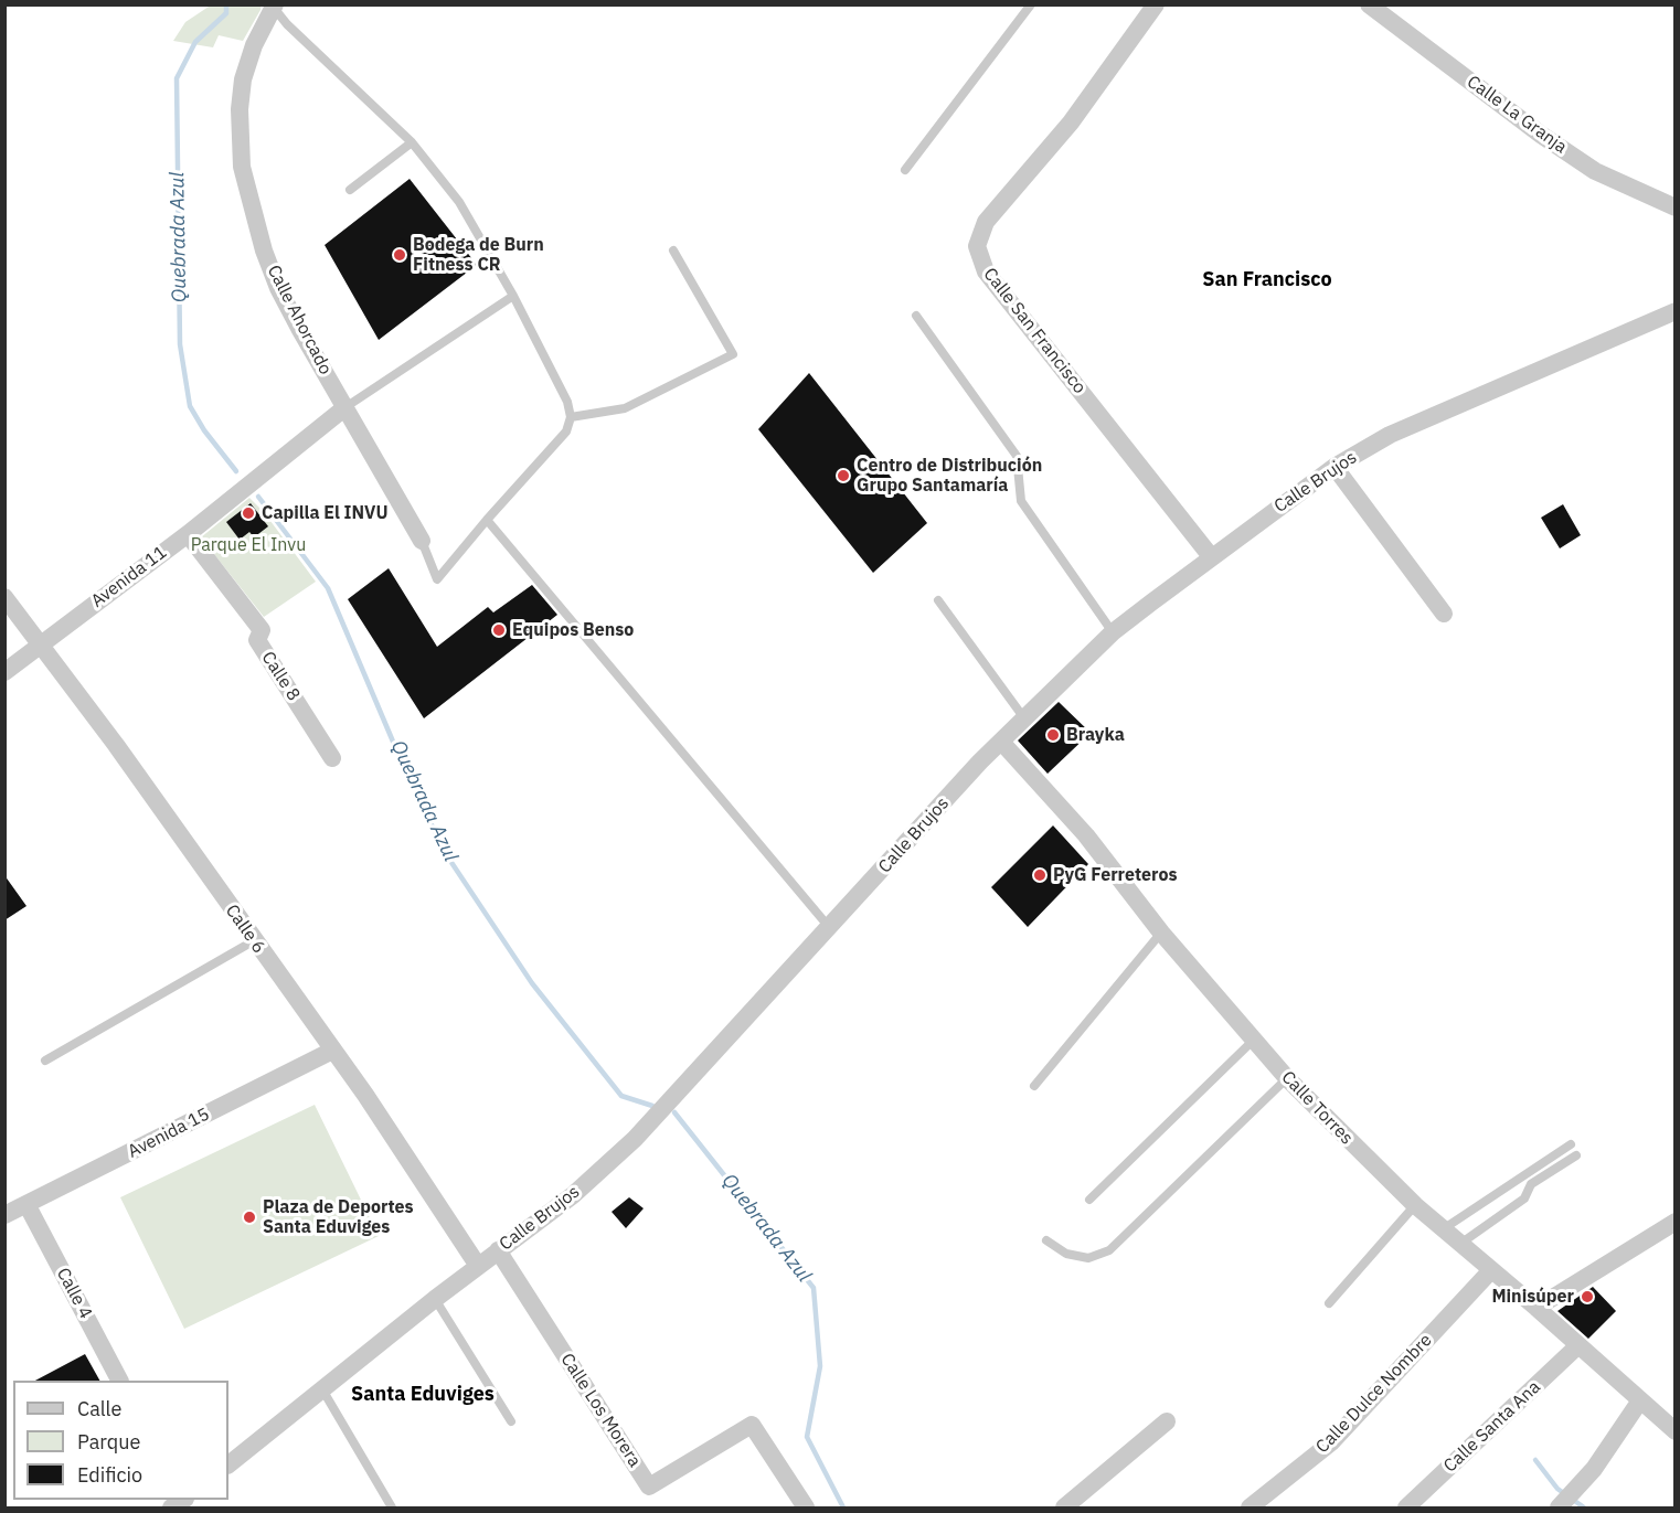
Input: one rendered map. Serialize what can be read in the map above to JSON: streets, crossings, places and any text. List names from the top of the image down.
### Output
{
  "streets": {
    "street": [
      "Calle La Granja",
      "Calle Ahorcado",
      "Calle San Francisco",
      "Calle Brujos",
      "Avenida 11",
      "Calle 8",
      "Calle 6",
      "Calle Torres",
      "Avenida 15",
      "Calle 4",
      "Calle Dulce Nombre",
      "Calle Los Morera",
      "Calle Santa Ana"
    ]
  },
  "crossings": [
    ["Calle Ahorcado", "Avenida 11"],
    ["Calle San Francisco", "Calle Brujos"],
    ["Calle Brujos", "Calle 6"],
    ["Calle Brujos", "Calle Torres"],
    ["Calle Brujos", "Calle Los Morera"],
    ["Avenida 11", "Calle 8"],
    ["Avenida 11", "Calle 6"],
    ["Calle 6", "Avenida 15"],
    ["Calle Torres", "Calle Dulce Nombre"],
    ["Calle Torres", "Calle Santa Ana"],
    ["Avenida 15", "Calle 4"]
  ],
  "districts": ["San Francisco", "Santa Eduviges"],
  "water": ["Quebrada Azul"],
  "parks": ["Parque El Invu"],
  "places": [
    "Bodega de Burn Fitness CR",
    "Centro de Distribución Grupo Santamaría",
    "Capilla El INVU",
    "Equipos Benso",
    "Brayka",
    "PyG Ferreteros",
    "Plaza de Deportes Santa Eduviges",
    "Minisúper"
  ],
  "legend": ["Calle", "Parque", "Edificio"]
}
